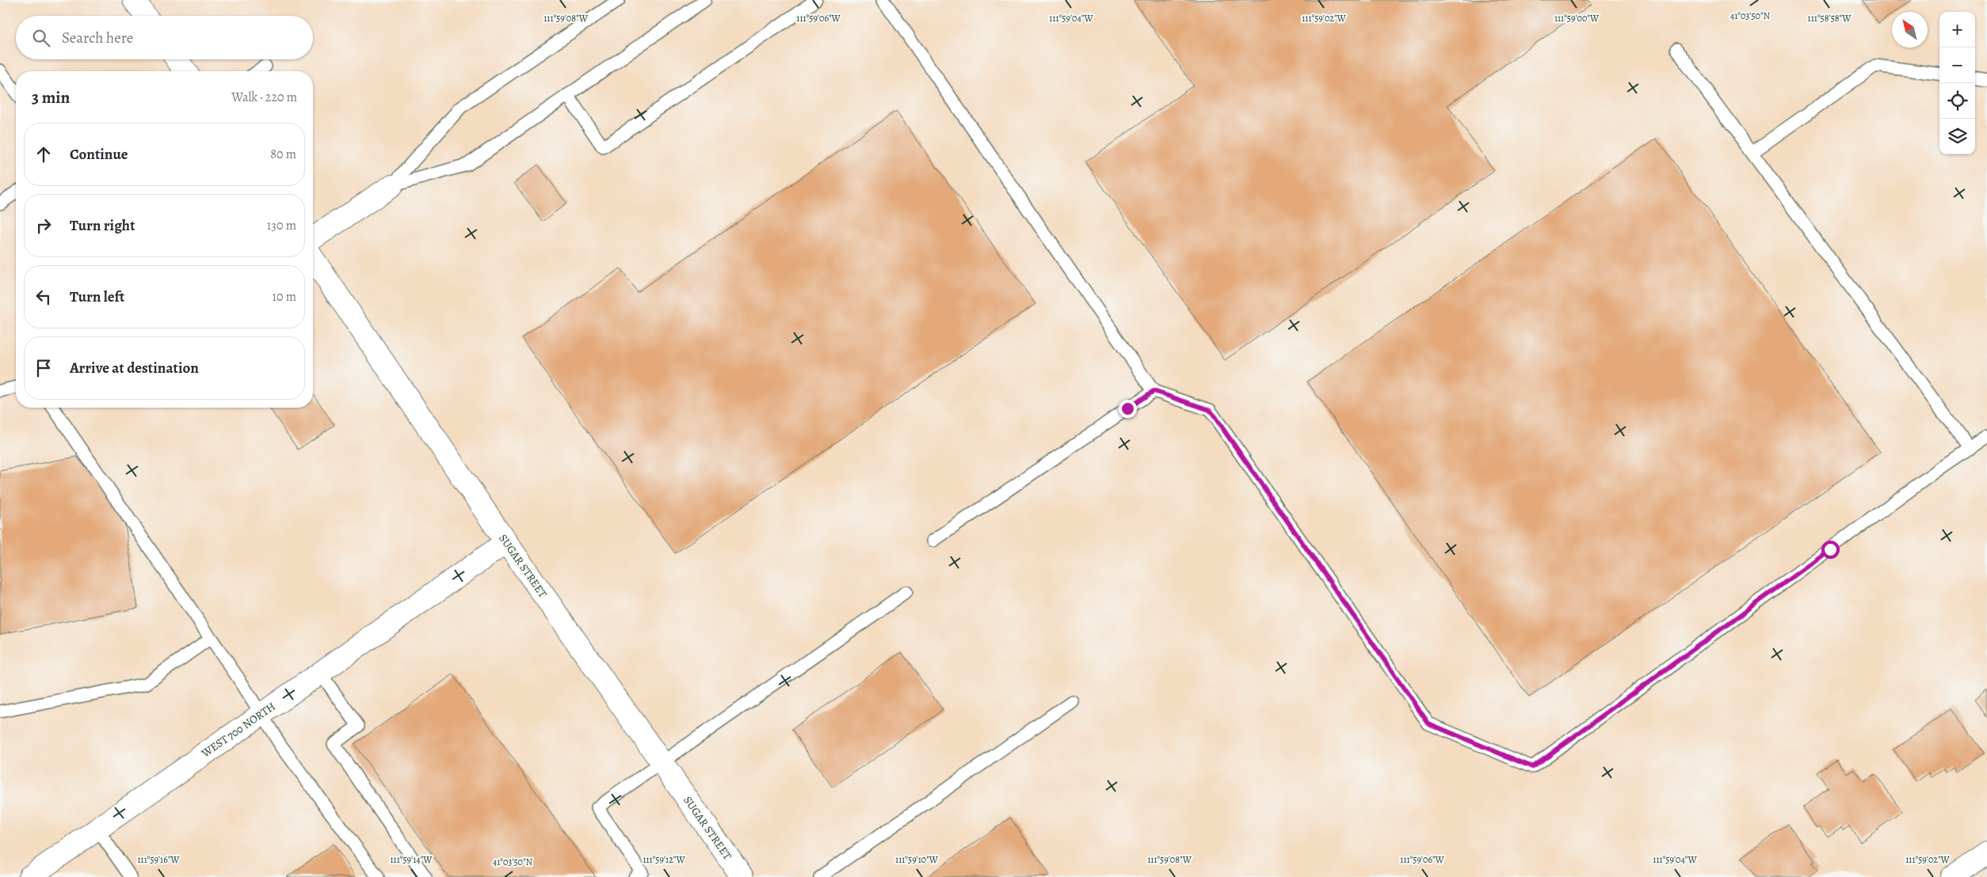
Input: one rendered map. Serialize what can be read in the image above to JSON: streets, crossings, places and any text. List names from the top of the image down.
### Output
{
  "streets": {
    "street": ["SUGAR STREET", "WEST 700 NORTH"]
  },
  "crossings": [
    ["SUGAR STREET", "WEST 700 NORTH"]
  ],
  "north": "top left",
  "page": {
    "map_buttons": ["+", "−"],
    "search": "Search here",
    "heading": ["3 min", "Walk · 220 m"],
    "list": [
      ["Continue", "80 m"],
      ["Turn right", "130 m"],
      ["Turn left", "10 m"],
      "Arrive at destination"
    ]
  },
  "coordinates": [
    "41°03'50\"N",
    "111°59'06\"W",
    "111°59'04\"W",
    "111°59'00\"W",
    "111°58'58\"W",
    "111°59'08\"W",
    "111°59'02\"W",
    "111°59'16\"W",
    "111°59'14\"W",
    "111°59'12\"W",
    "111°59'10\"W"
  ]
}
